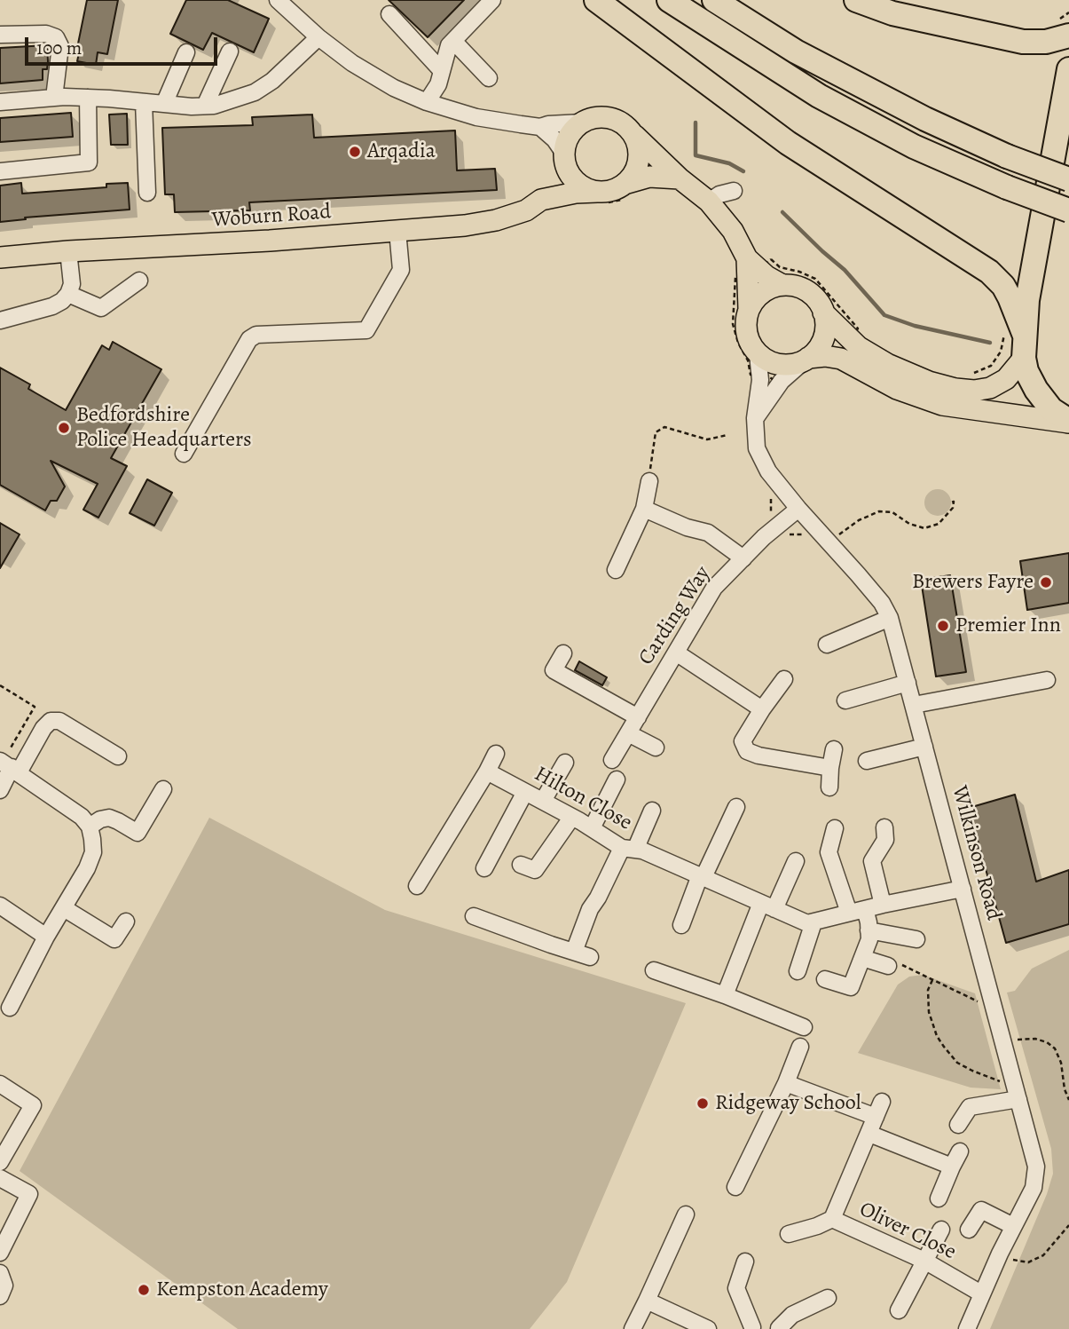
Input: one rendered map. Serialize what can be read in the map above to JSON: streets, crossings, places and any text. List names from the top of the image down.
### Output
{
  "streets": {
    "main road": ["Woburn Road"],
    "street": [
      "Carding Way",
      "Hilton Close",
      "Wilkinson Road",
      "Oliver Close"
    ]
  },
  "crossings": [
    ["Carding Way", "Wilkinson Road"],
    ["Wilkinson Road", "Oliver Close"]
  ],
  "places": [
    "Arqadia",
    "Bedfordshire Police Headquarters",
    "Brewers Fayre",
    "Premier Inn",
    "Ridgeway School",
    "Kempston Academy"
  ],
  "scale_bar": "100 m"
}
